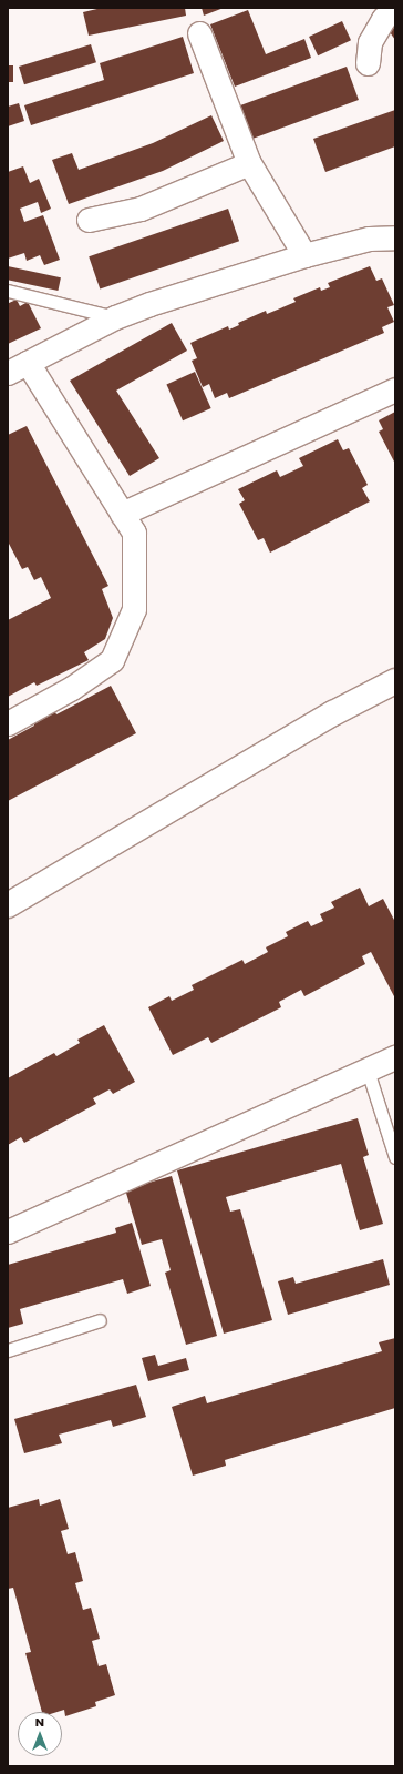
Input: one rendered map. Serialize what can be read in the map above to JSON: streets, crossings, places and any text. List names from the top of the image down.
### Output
{
  "north": "top"
}
